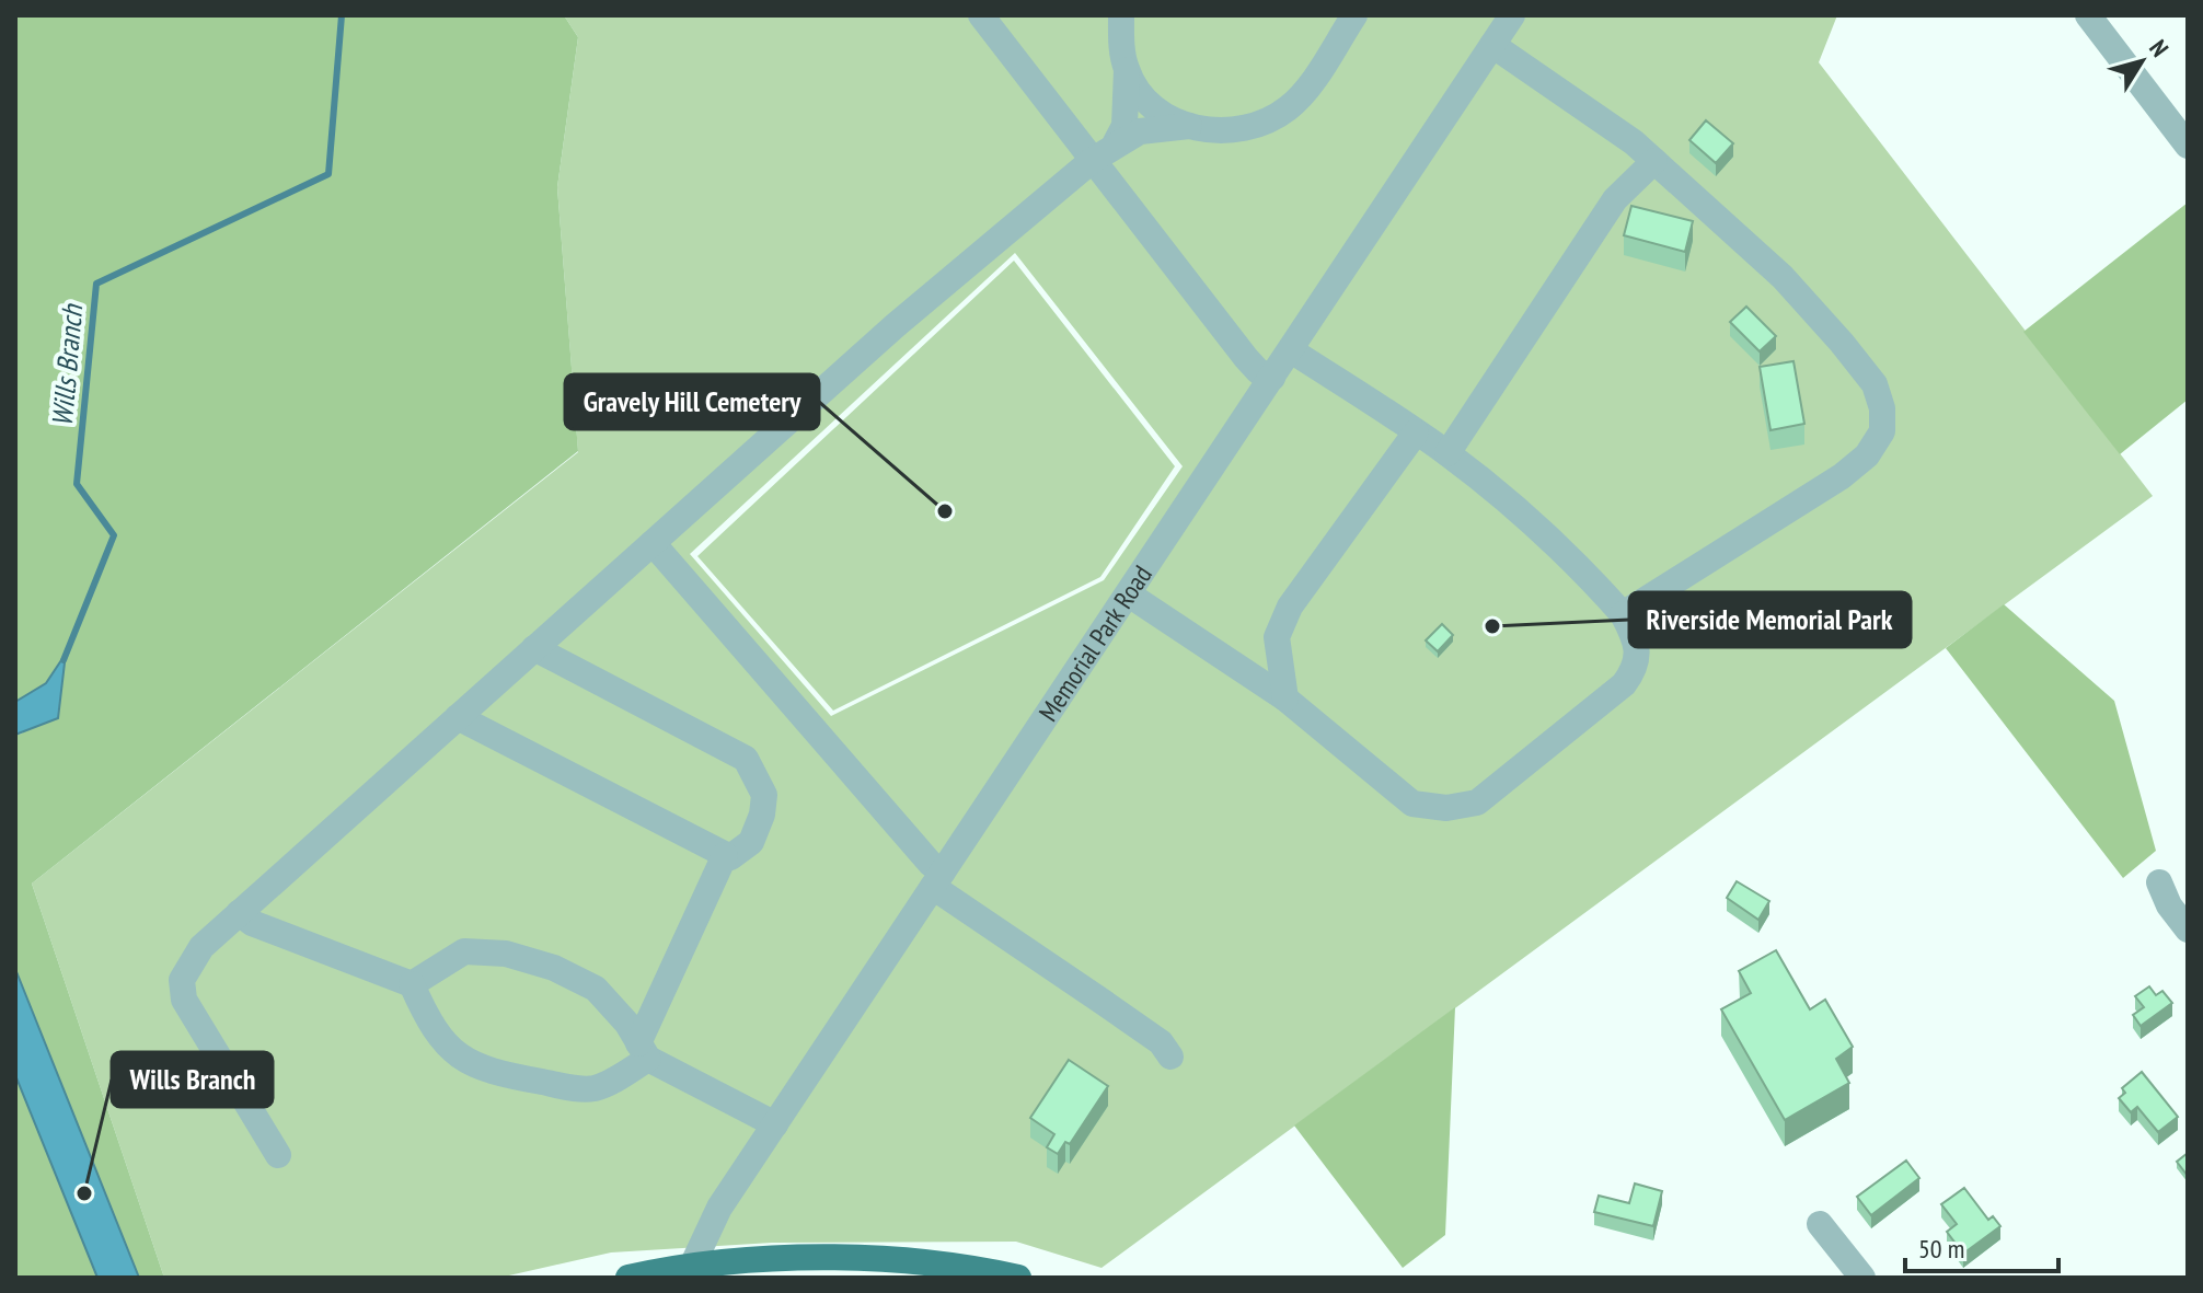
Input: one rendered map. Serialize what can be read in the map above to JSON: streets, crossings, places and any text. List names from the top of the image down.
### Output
{
  "streets": {
    "street": ["Memorial Park Road"]
  },
  "water": ["Wills Branch"],
  "places": ["Gravely Hill Cemetery", "Riverside Memorial Park", "Wills Branch"],
  "scale_bar": "50 m",
  "north": "top right"
}
